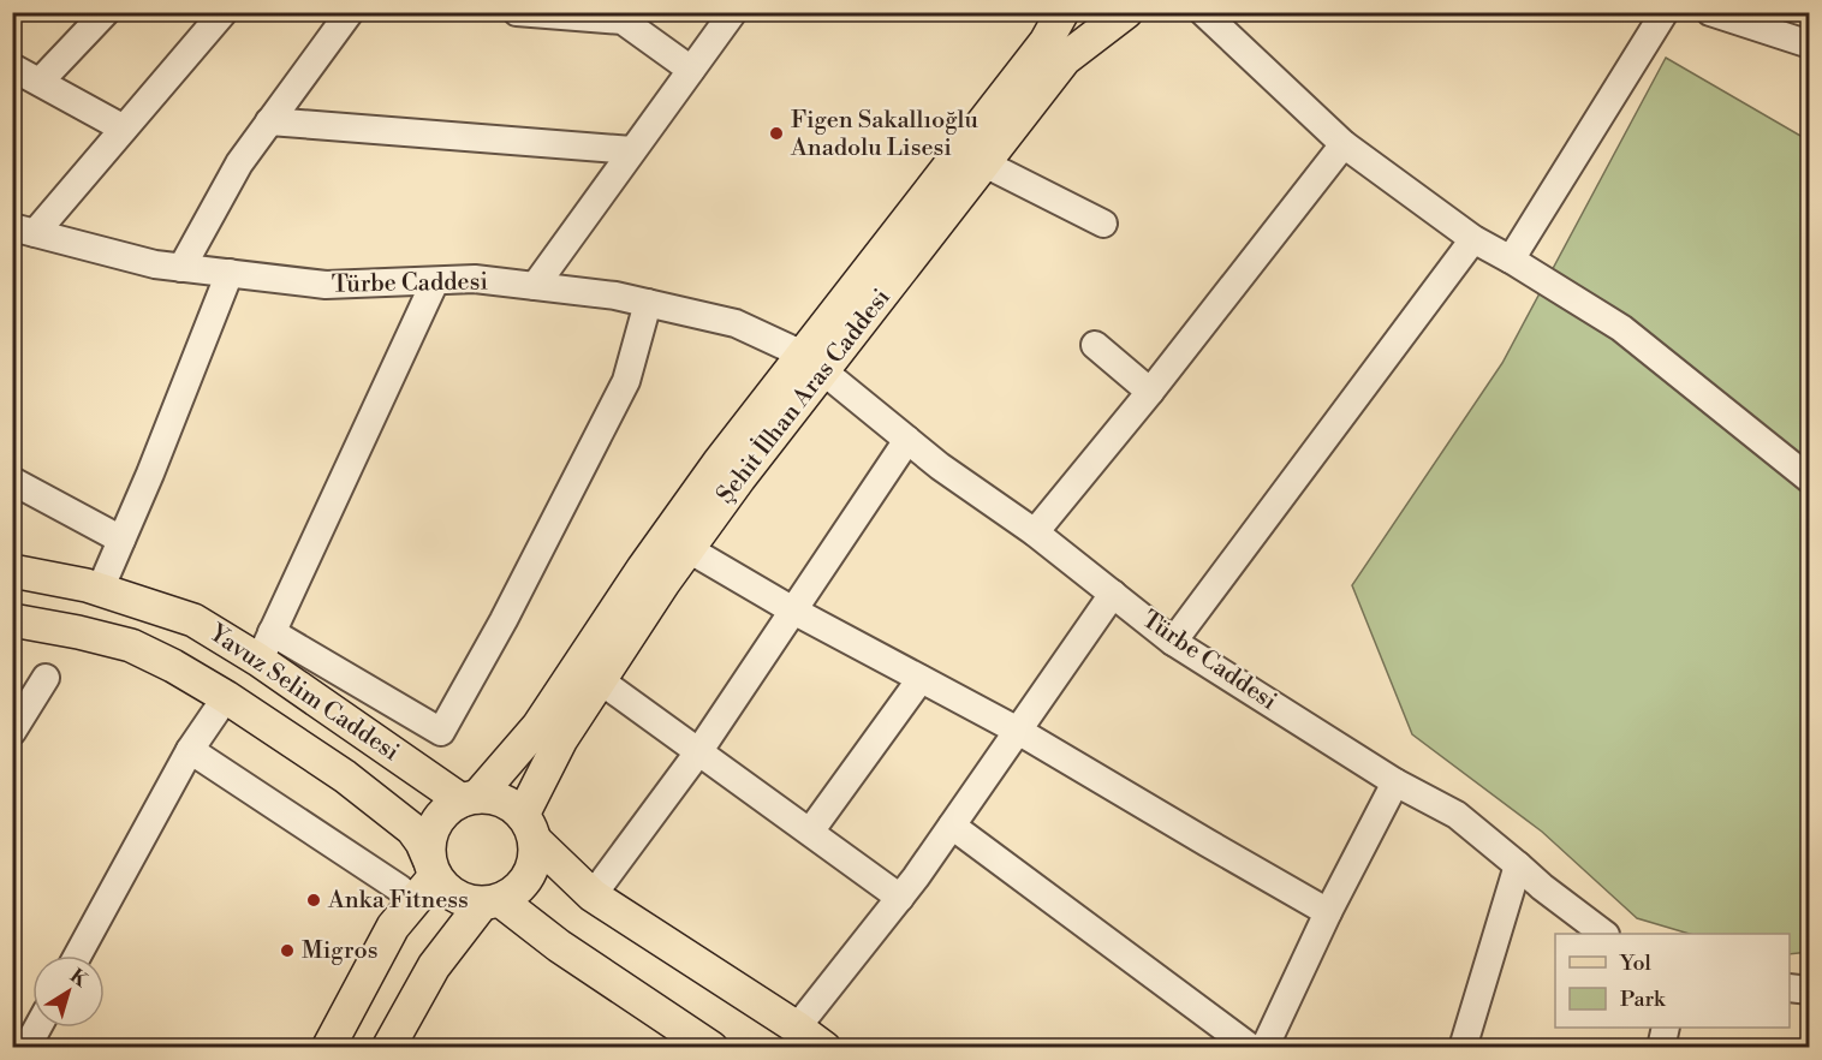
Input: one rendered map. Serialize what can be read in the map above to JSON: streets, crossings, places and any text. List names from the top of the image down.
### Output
{
  "streets": {
    "main road": ["Şehit İlhan Aras Caddesi", "Yavuz Selim Caddesi"],
    "street": ["Türbe Caddesi"]
  },
  "crossings": [
    ["Türbe Caddesi", "Şehit İlhan Aras Caddesi"],
    ["Şehit İlhan Aras Caddesi", "Yavuz Selim Caddesi"]
  ],
  "places": ["Figen Sakallıoğlu Anadolu Lisesi", "Anka Fitness", "Migros"],
  "legend": ["Yol", "Park"],
  "north": "top right"
}
